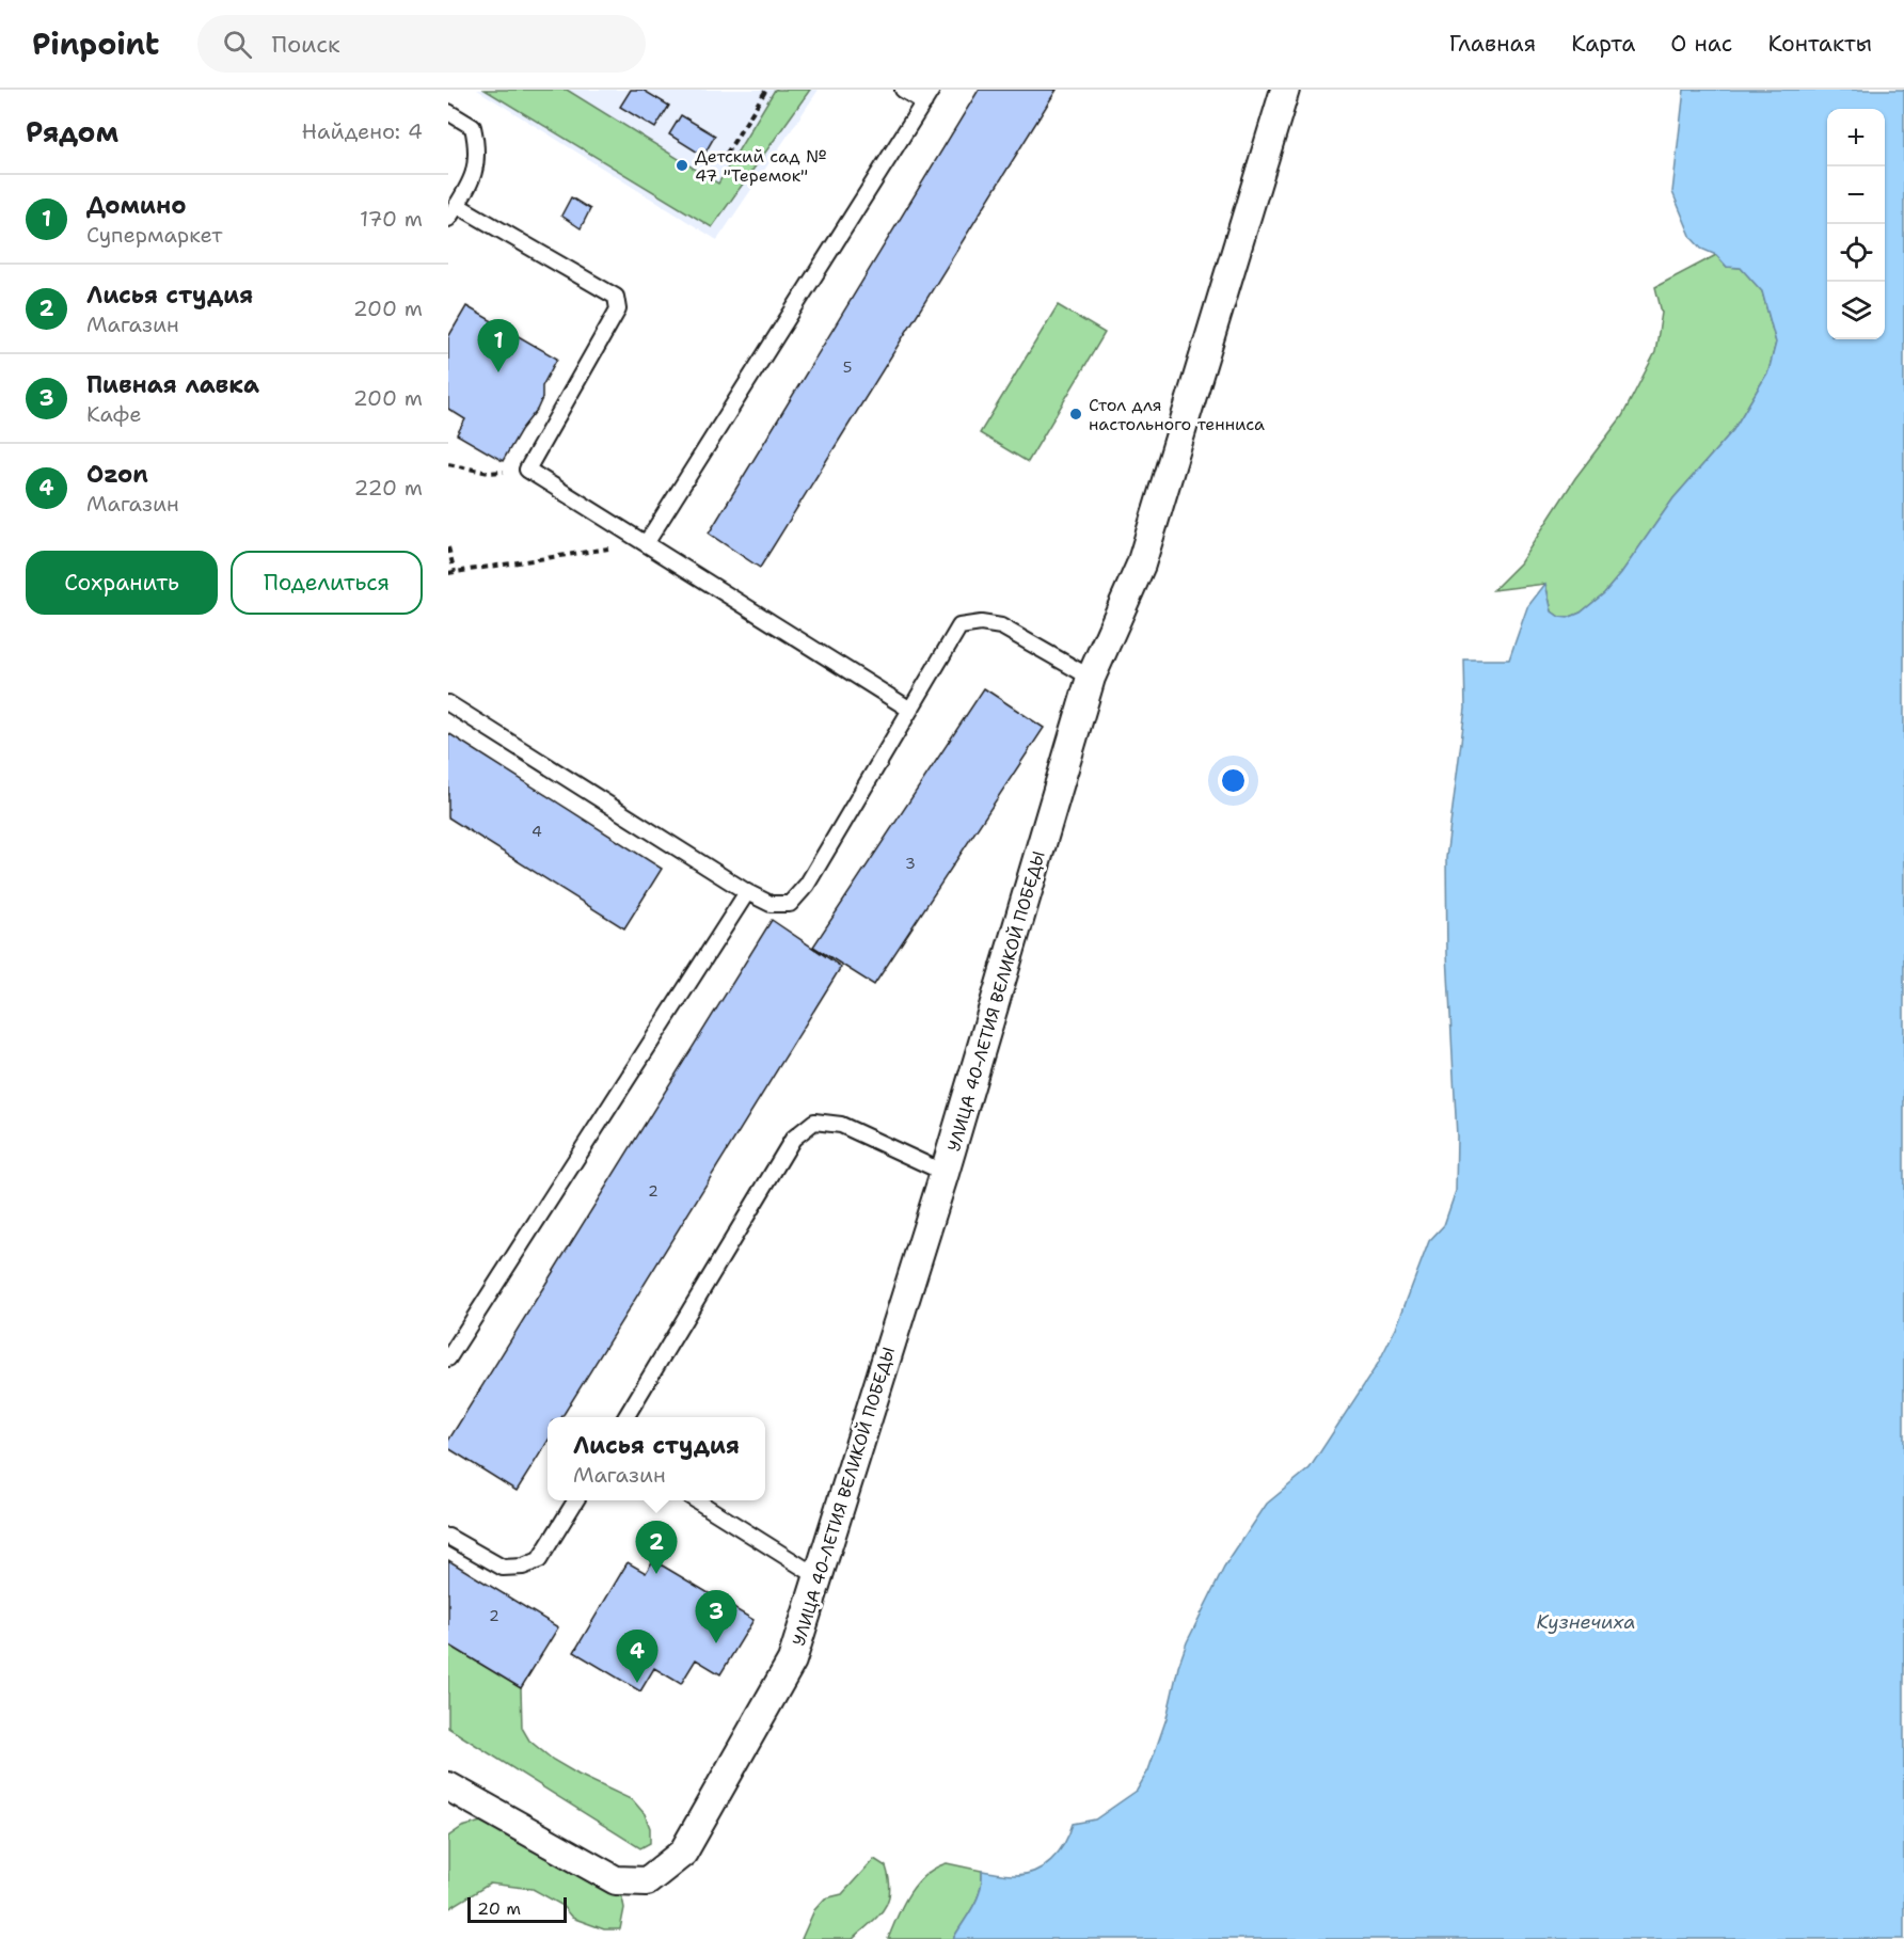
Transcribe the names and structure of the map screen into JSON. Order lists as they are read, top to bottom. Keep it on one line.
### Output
{"streets":{"street":["УЛИЦА 40-ЛЕТИЯ ВЕЛИКОЙ ПОБЕДЫ"]},"water":["Кузнечиха"],"places":["Детский сад № 47 \"Теремок\"","Стол для настольного тенниса"],"house_numbers":["5","4","3","2","2"],"scale_bar":"20 m","page":{"header":"Pinpoint","search":"Поиск","nav":["Главная","Карта","О нас","Контакты"],"heading":["Рядом","Найдено: 4"],"map_buttons":["+","−"],"list":[{"mark":"1","name":"Домино","note":"Супермаркет","value":"170 m"},{"mark":"2","name":"Лисья студия","note":"Магазин","value":"200 m"},{"mark":"3","name":"Пивная лавка","note":"Кафе","value":"200 m"},{"mark":"4","name":"Ozon","note":"Магазин","value":"220 m"}],"pins":["1","2","3","4"],"buttons":["Сохранить","Поделиться"],"popup":["Лисья студия","Магазин"],"scale":"20 m"}}
